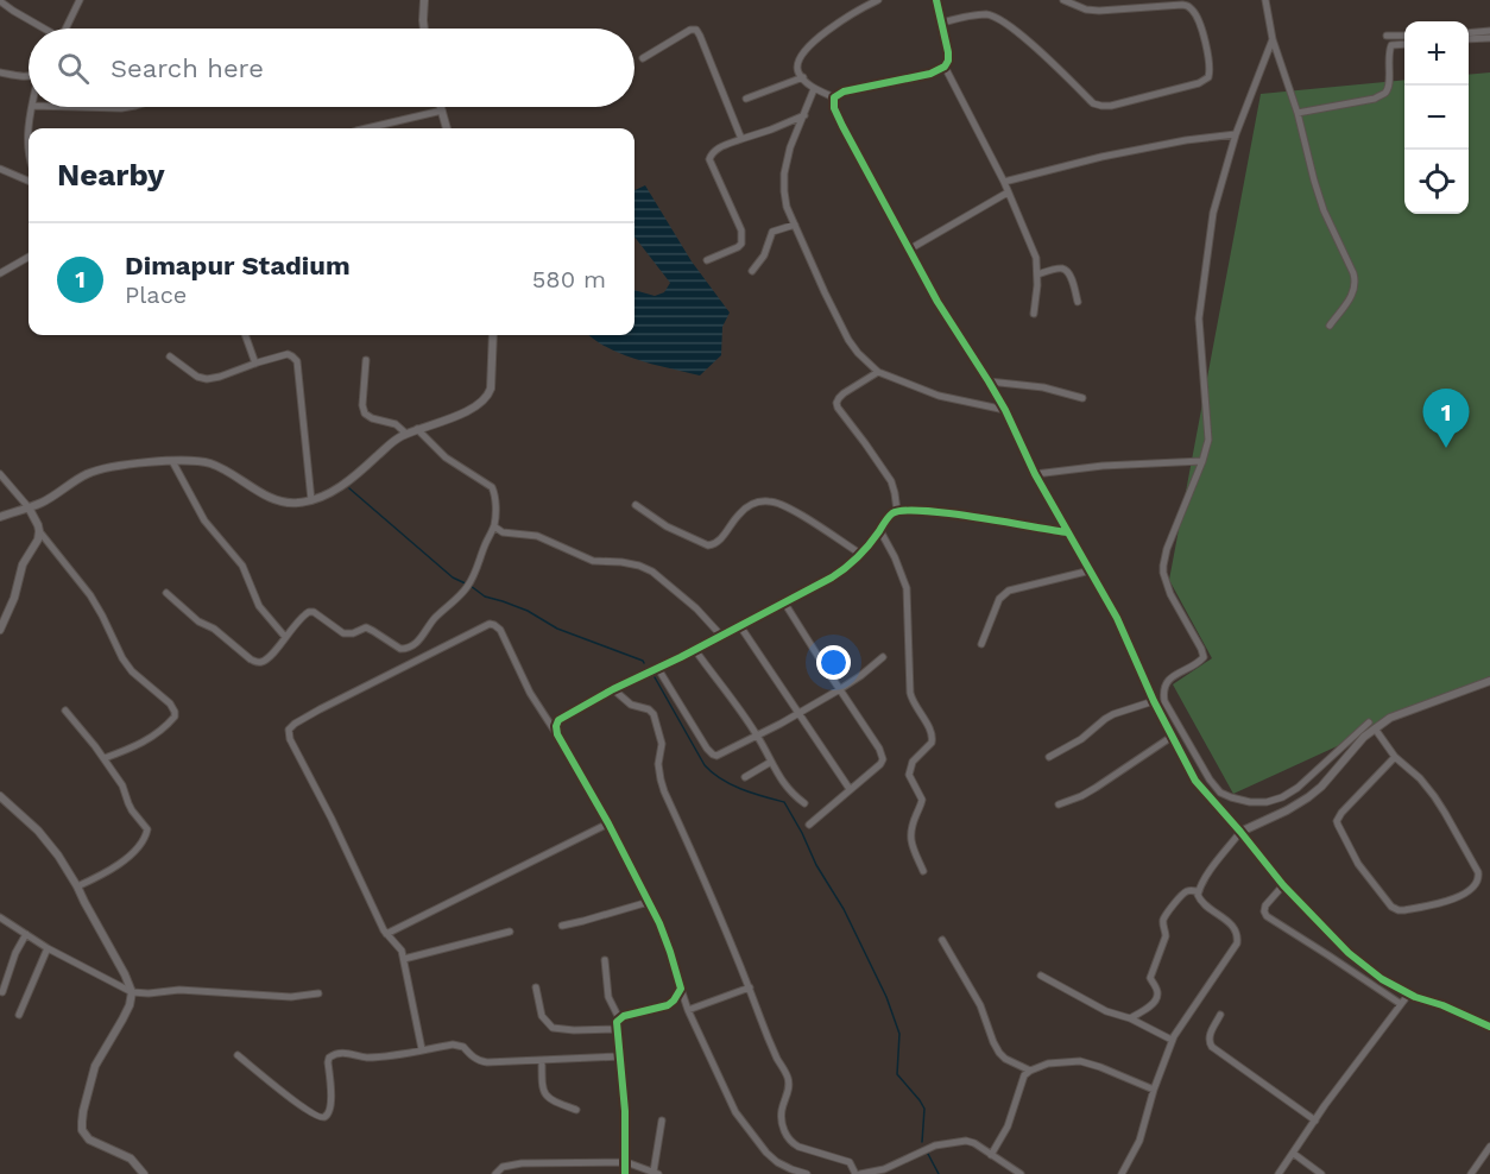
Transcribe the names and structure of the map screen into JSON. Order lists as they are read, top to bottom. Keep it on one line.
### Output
{"page":{"map_buttons":["+","−"],"search":"Search here","heading":"Nearby","list":[{"mark":"1","name":"Dimapur Stadium","note":"Place","value":"580 m"}],"pins":"1"}}
